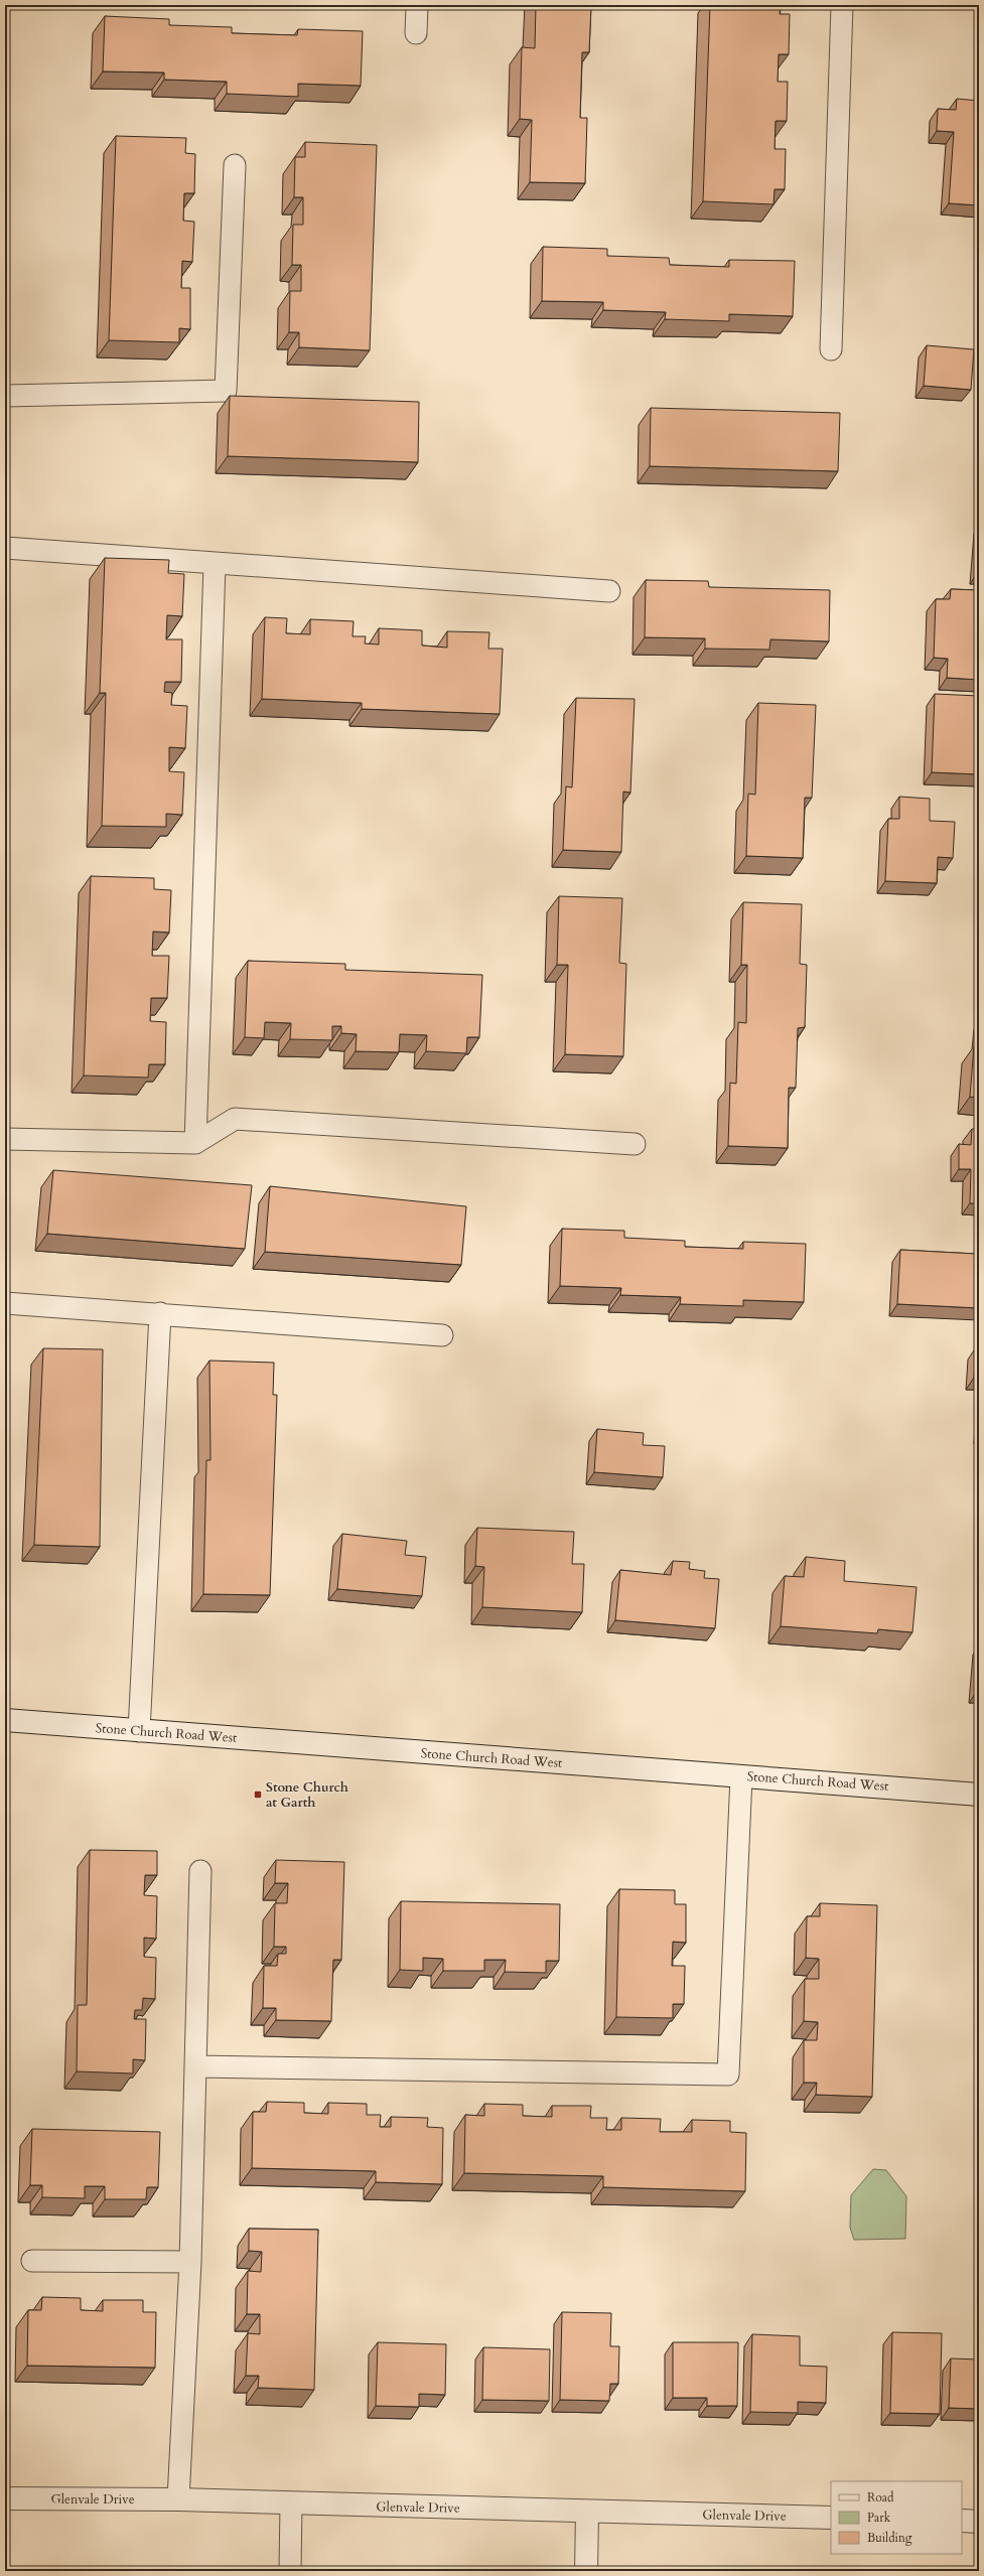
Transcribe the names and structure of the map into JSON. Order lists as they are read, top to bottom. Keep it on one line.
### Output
{"streets":{"main road":["Stone Church Road West","Glenvale Drive"]},"places":{"transit":["Stone Church at Garth"]},"legend":["Road","Park","Building"]}
